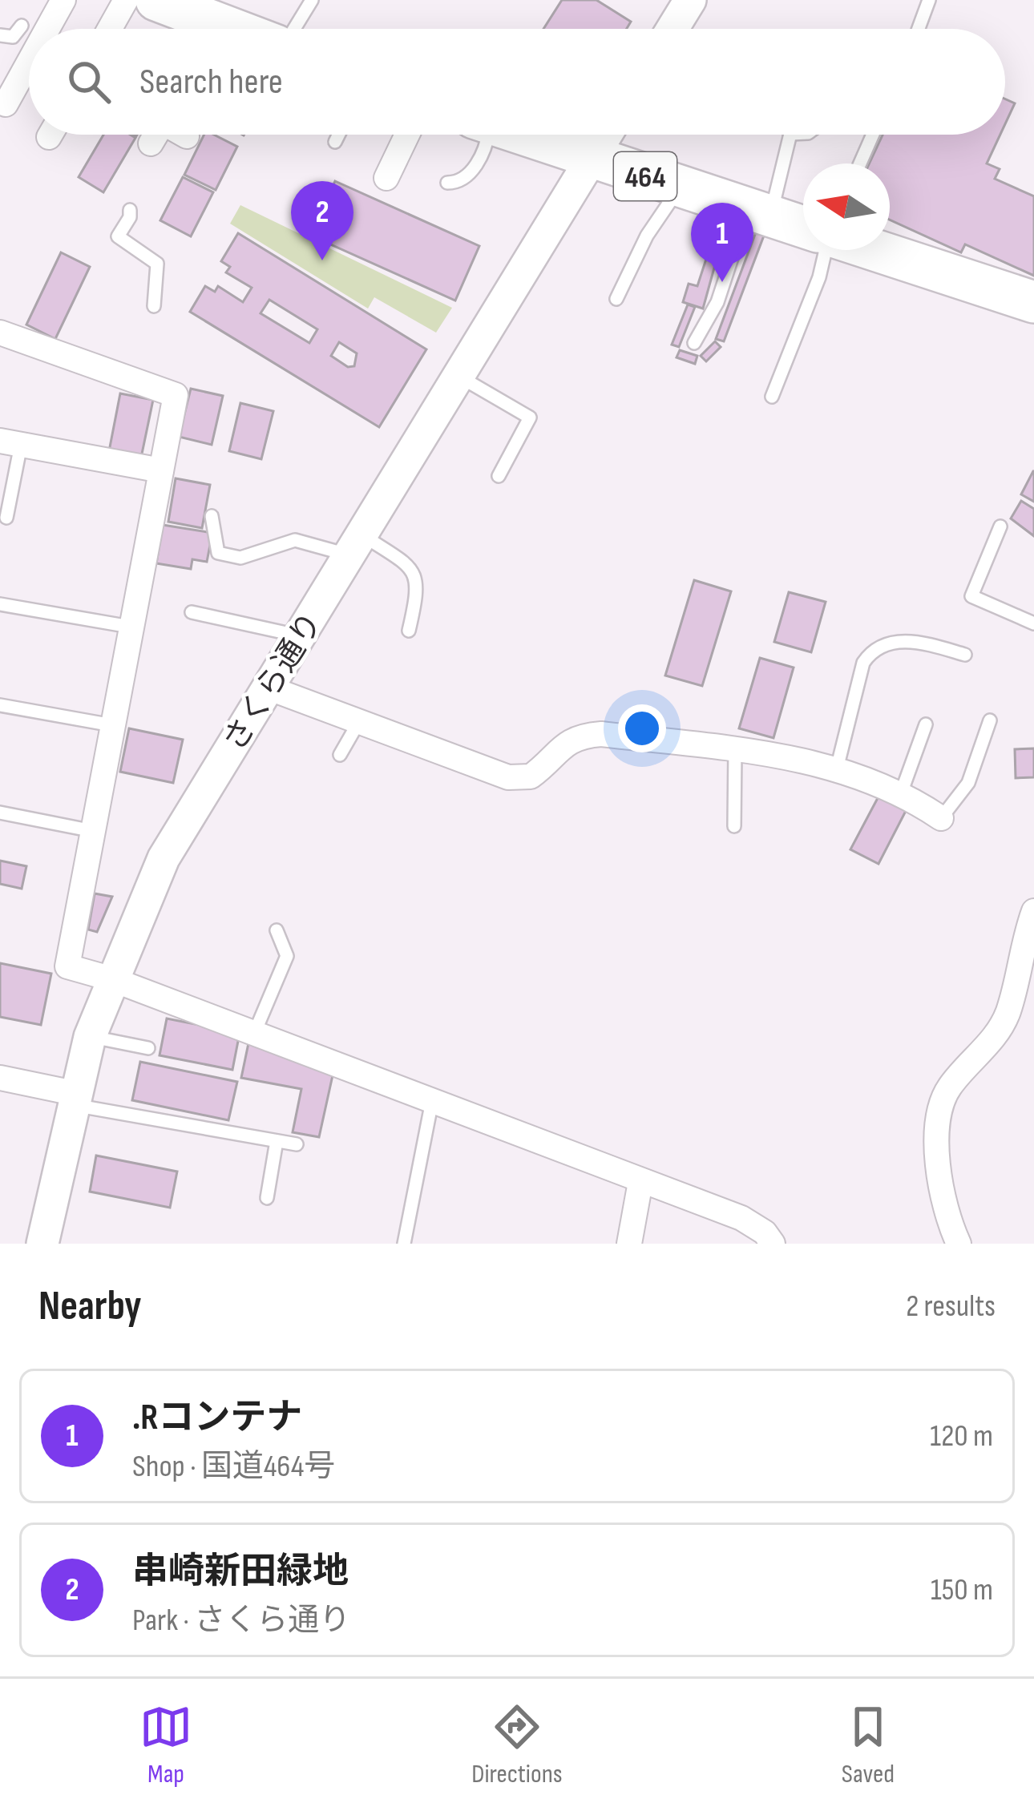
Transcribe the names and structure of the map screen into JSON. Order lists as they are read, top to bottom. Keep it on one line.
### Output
{"streets":{"highway":["464"],"street":["さくら通り"]},"crossings":[["464","さくら通り"]],"north":"left","page":{"search":"Search here","pins":["2","1"],"heading":["Nearby","2 results"],"list":[{"mark":"1","name":".Rコンテナ","note":"Shop · 国道464号","value":"120 m"},{"mark":"2","name":"串崎新田緑地","note":"Park · さくら通り","value":"150 m"}],"nav":["Map","Directions","Saved"]}}
